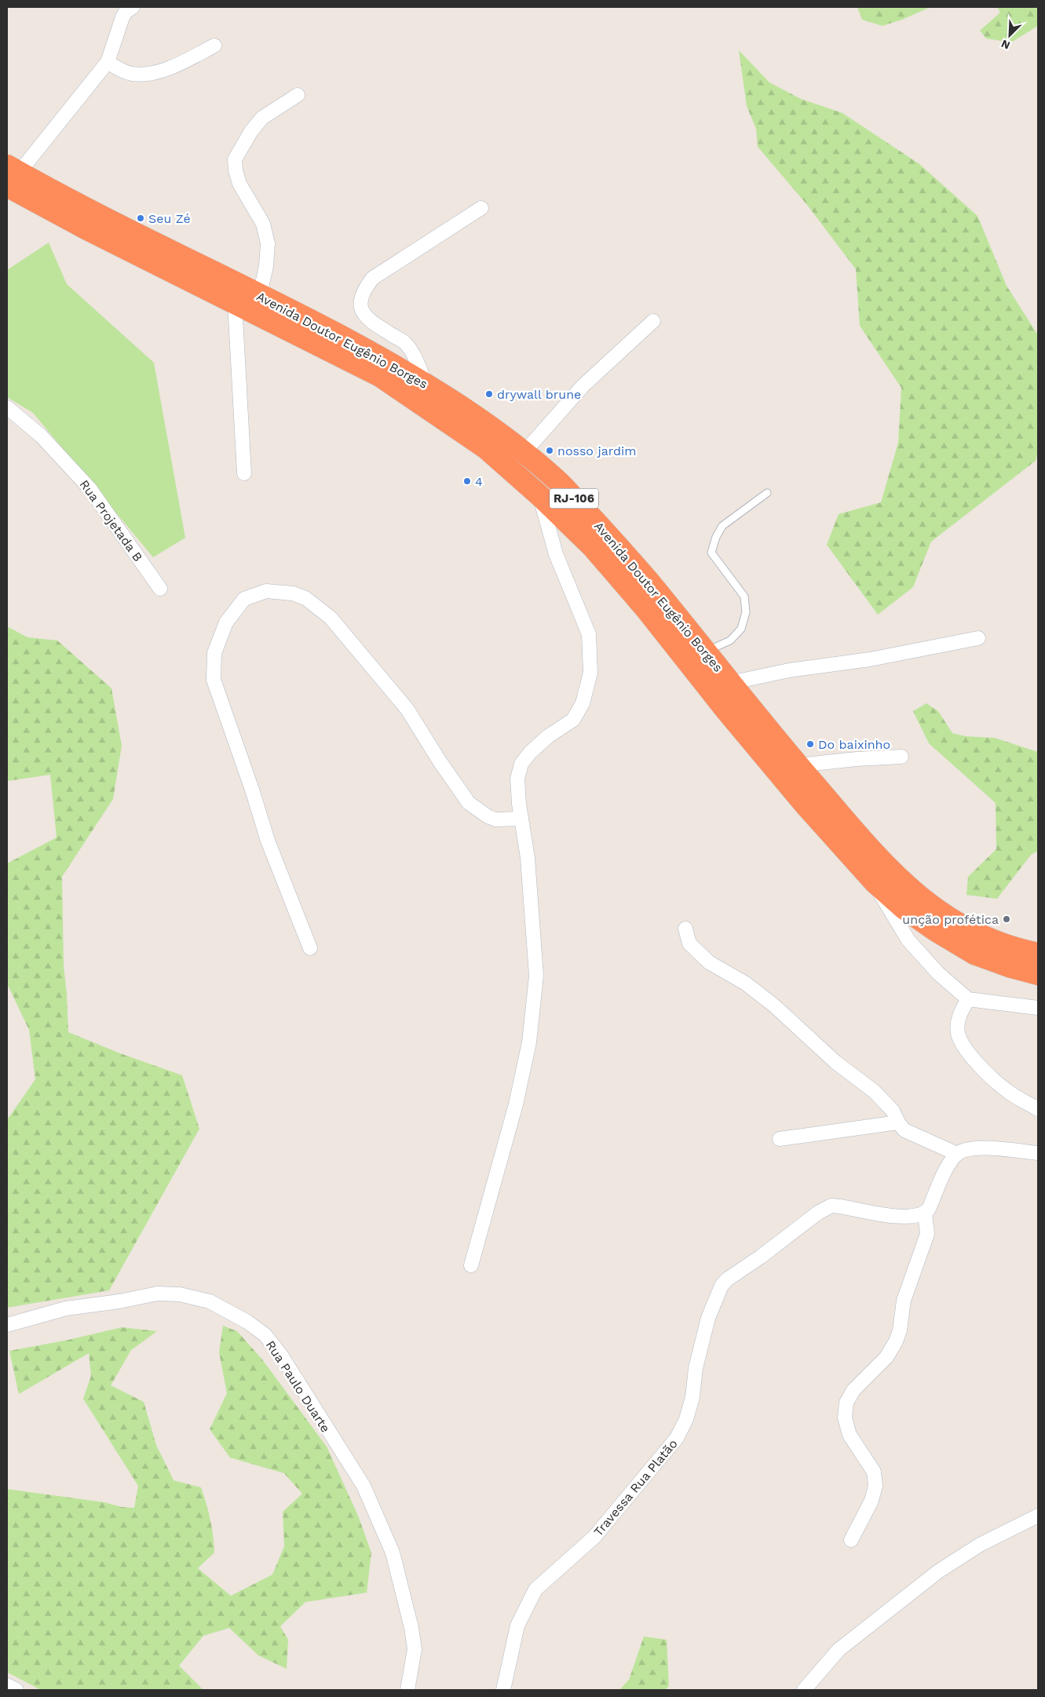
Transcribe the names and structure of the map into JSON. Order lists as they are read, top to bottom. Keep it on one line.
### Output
{"streets":{"highway":["Avenida Doutor Eugênio Borges","RJ-106"],"street":["Rua Projetada B","Rua Paulo Duarte","Travessa Rua Platão"]},"places":["Seu Zé","drywall brune","nosso jardim","4","Do baixinho","unção profética"],"north":"bottom left"}
